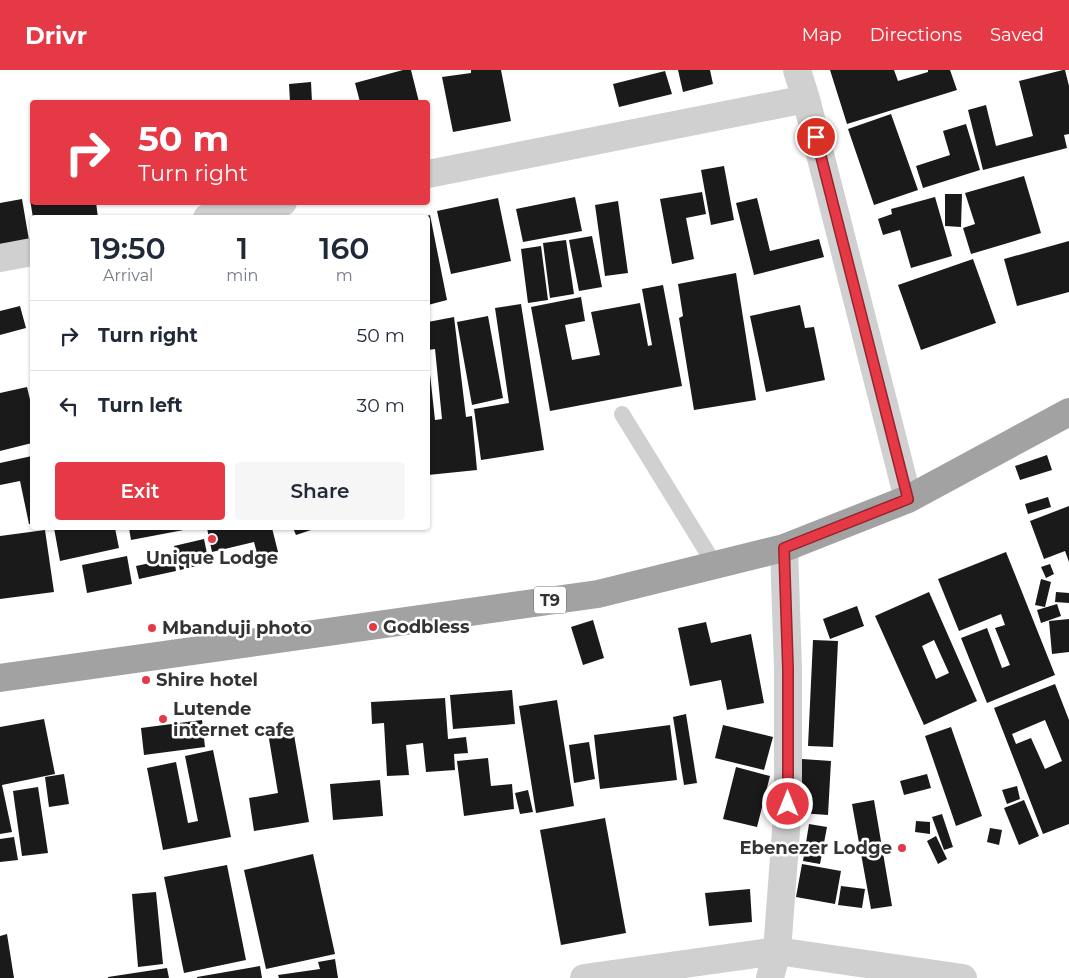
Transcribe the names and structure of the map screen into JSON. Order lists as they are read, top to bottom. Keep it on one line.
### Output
{"streets":{"highway":["T9"]},"places":["Unique Lodge","Godbless","Mbanduji photo","Shire hotel","Lutende internet cafe","Ebenezer Lodge"],"page":{"header":"Drivr","nav":["Map","Directions","Saved"],"turn":["50 m","Turn right"],"eta":["19:50","Arrival","1","min","160","m"],"list":[{"name":"Turn right","value":"50 m"},{"name":"Turn left","value":"30 m"}],"buttons":["Exit","Share"]}}
